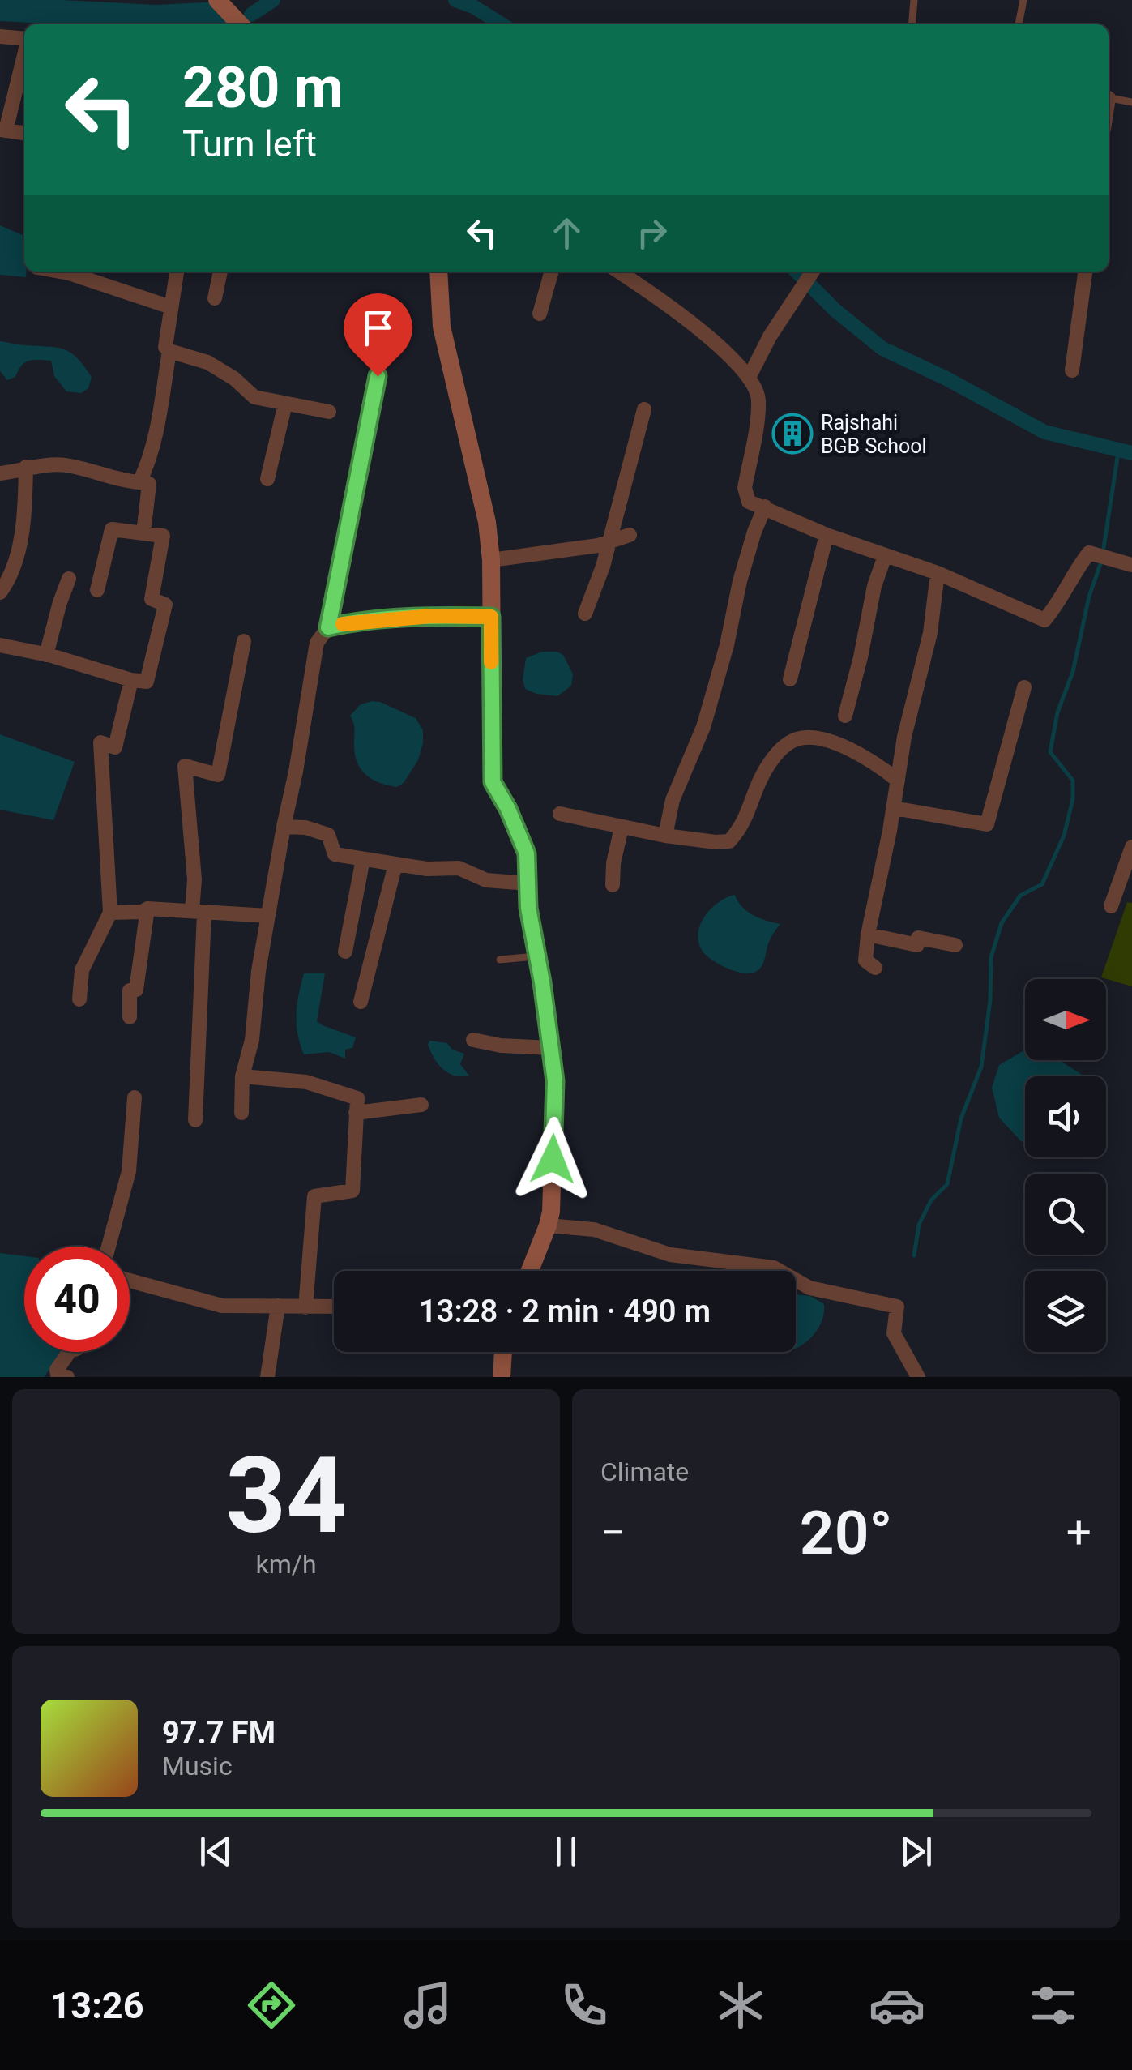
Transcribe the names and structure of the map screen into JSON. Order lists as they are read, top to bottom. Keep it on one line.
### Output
{"places":{"building":["Rajshahi BGB School"]},"north":"right","page":{"turn":["280 m","Turn left"],"limit":"40","trip":"13:28 · 2 min · 490 m","tile":[["34","km/h"],"Climate"],"heat":["−","20°","+"],"song":["97.7 FM","Music"],"tabs":"13:26"}}
